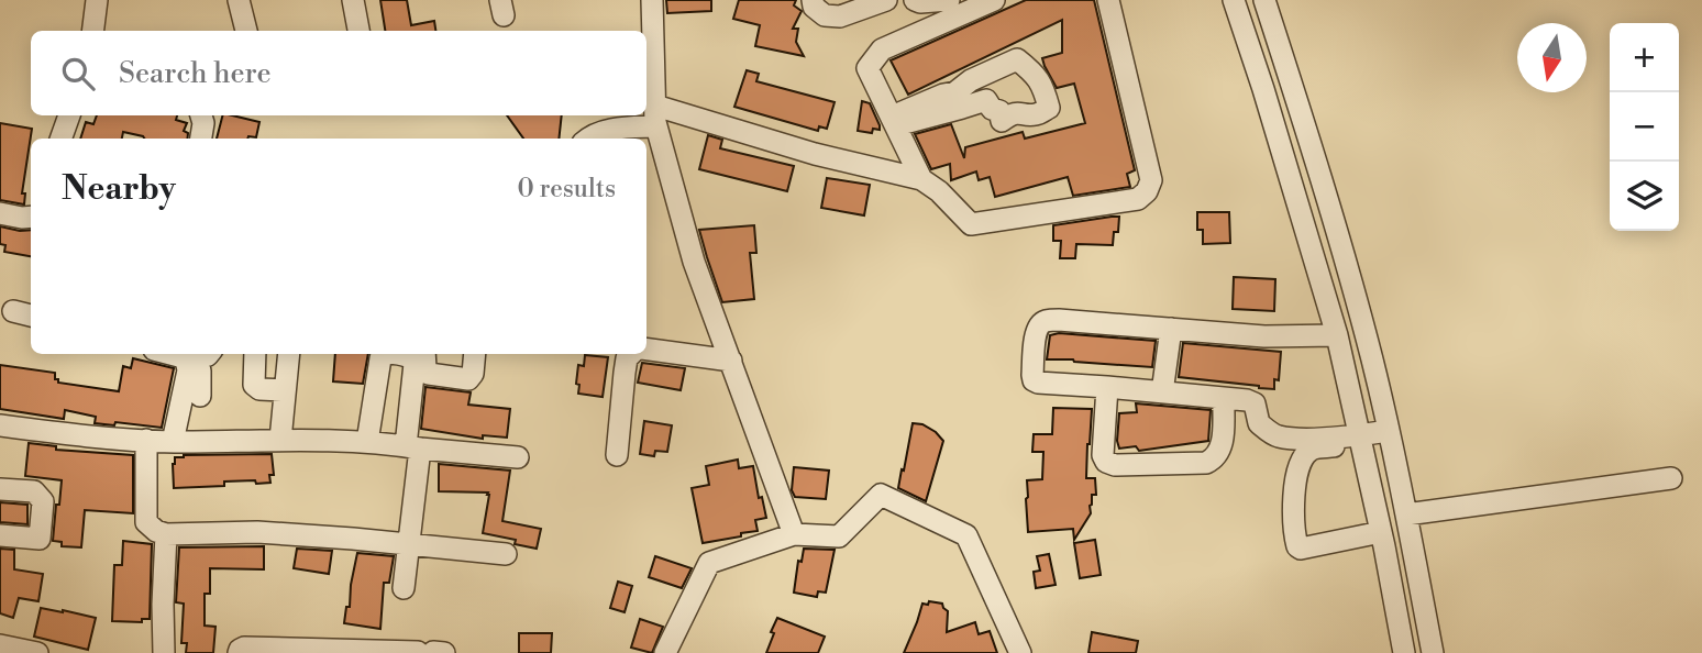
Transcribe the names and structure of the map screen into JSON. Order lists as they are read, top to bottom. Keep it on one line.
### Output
{"north":"bottom","page":{"map_buttons":["+","−"],"search":"Search here","heading":["Nearby","0 results"]}}
